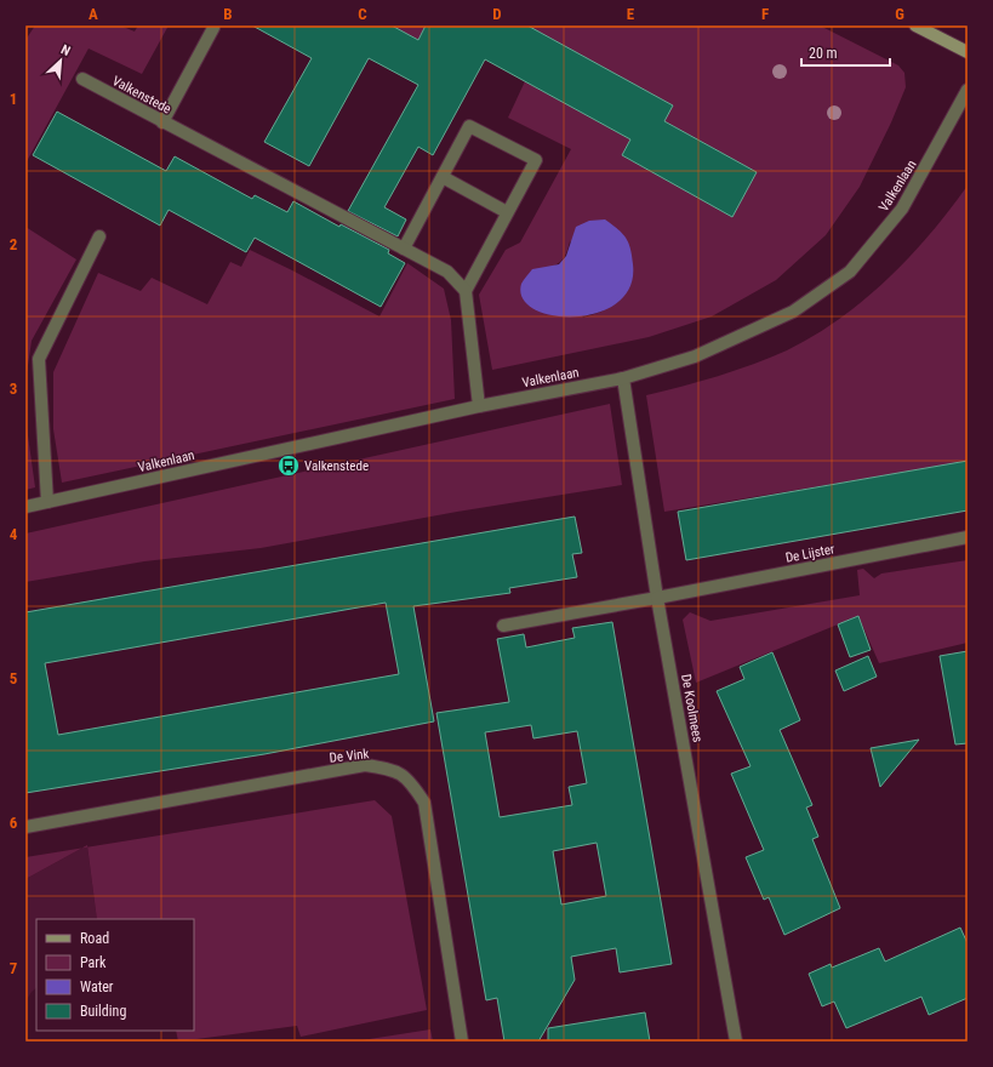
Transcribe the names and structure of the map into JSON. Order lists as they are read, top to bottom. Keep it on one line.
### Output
{"streets":{"street":["Valkenstede","Valkenlaan","De Lijster","De Koolmees","De Vink"]},"crossings":[["Valkenlaan","De Koolmees"],["De Lijster","De Koolmees"]],"places":{"bus stop":["Valkenstede"]},"legend":["Road","Park","Water","Building"],"scale_bar":"20 m","north":"top right","grid":{"columns":["A","B","C","D","E","F","G"],"rows":["1","2","3","4","5","6","7"]}}
